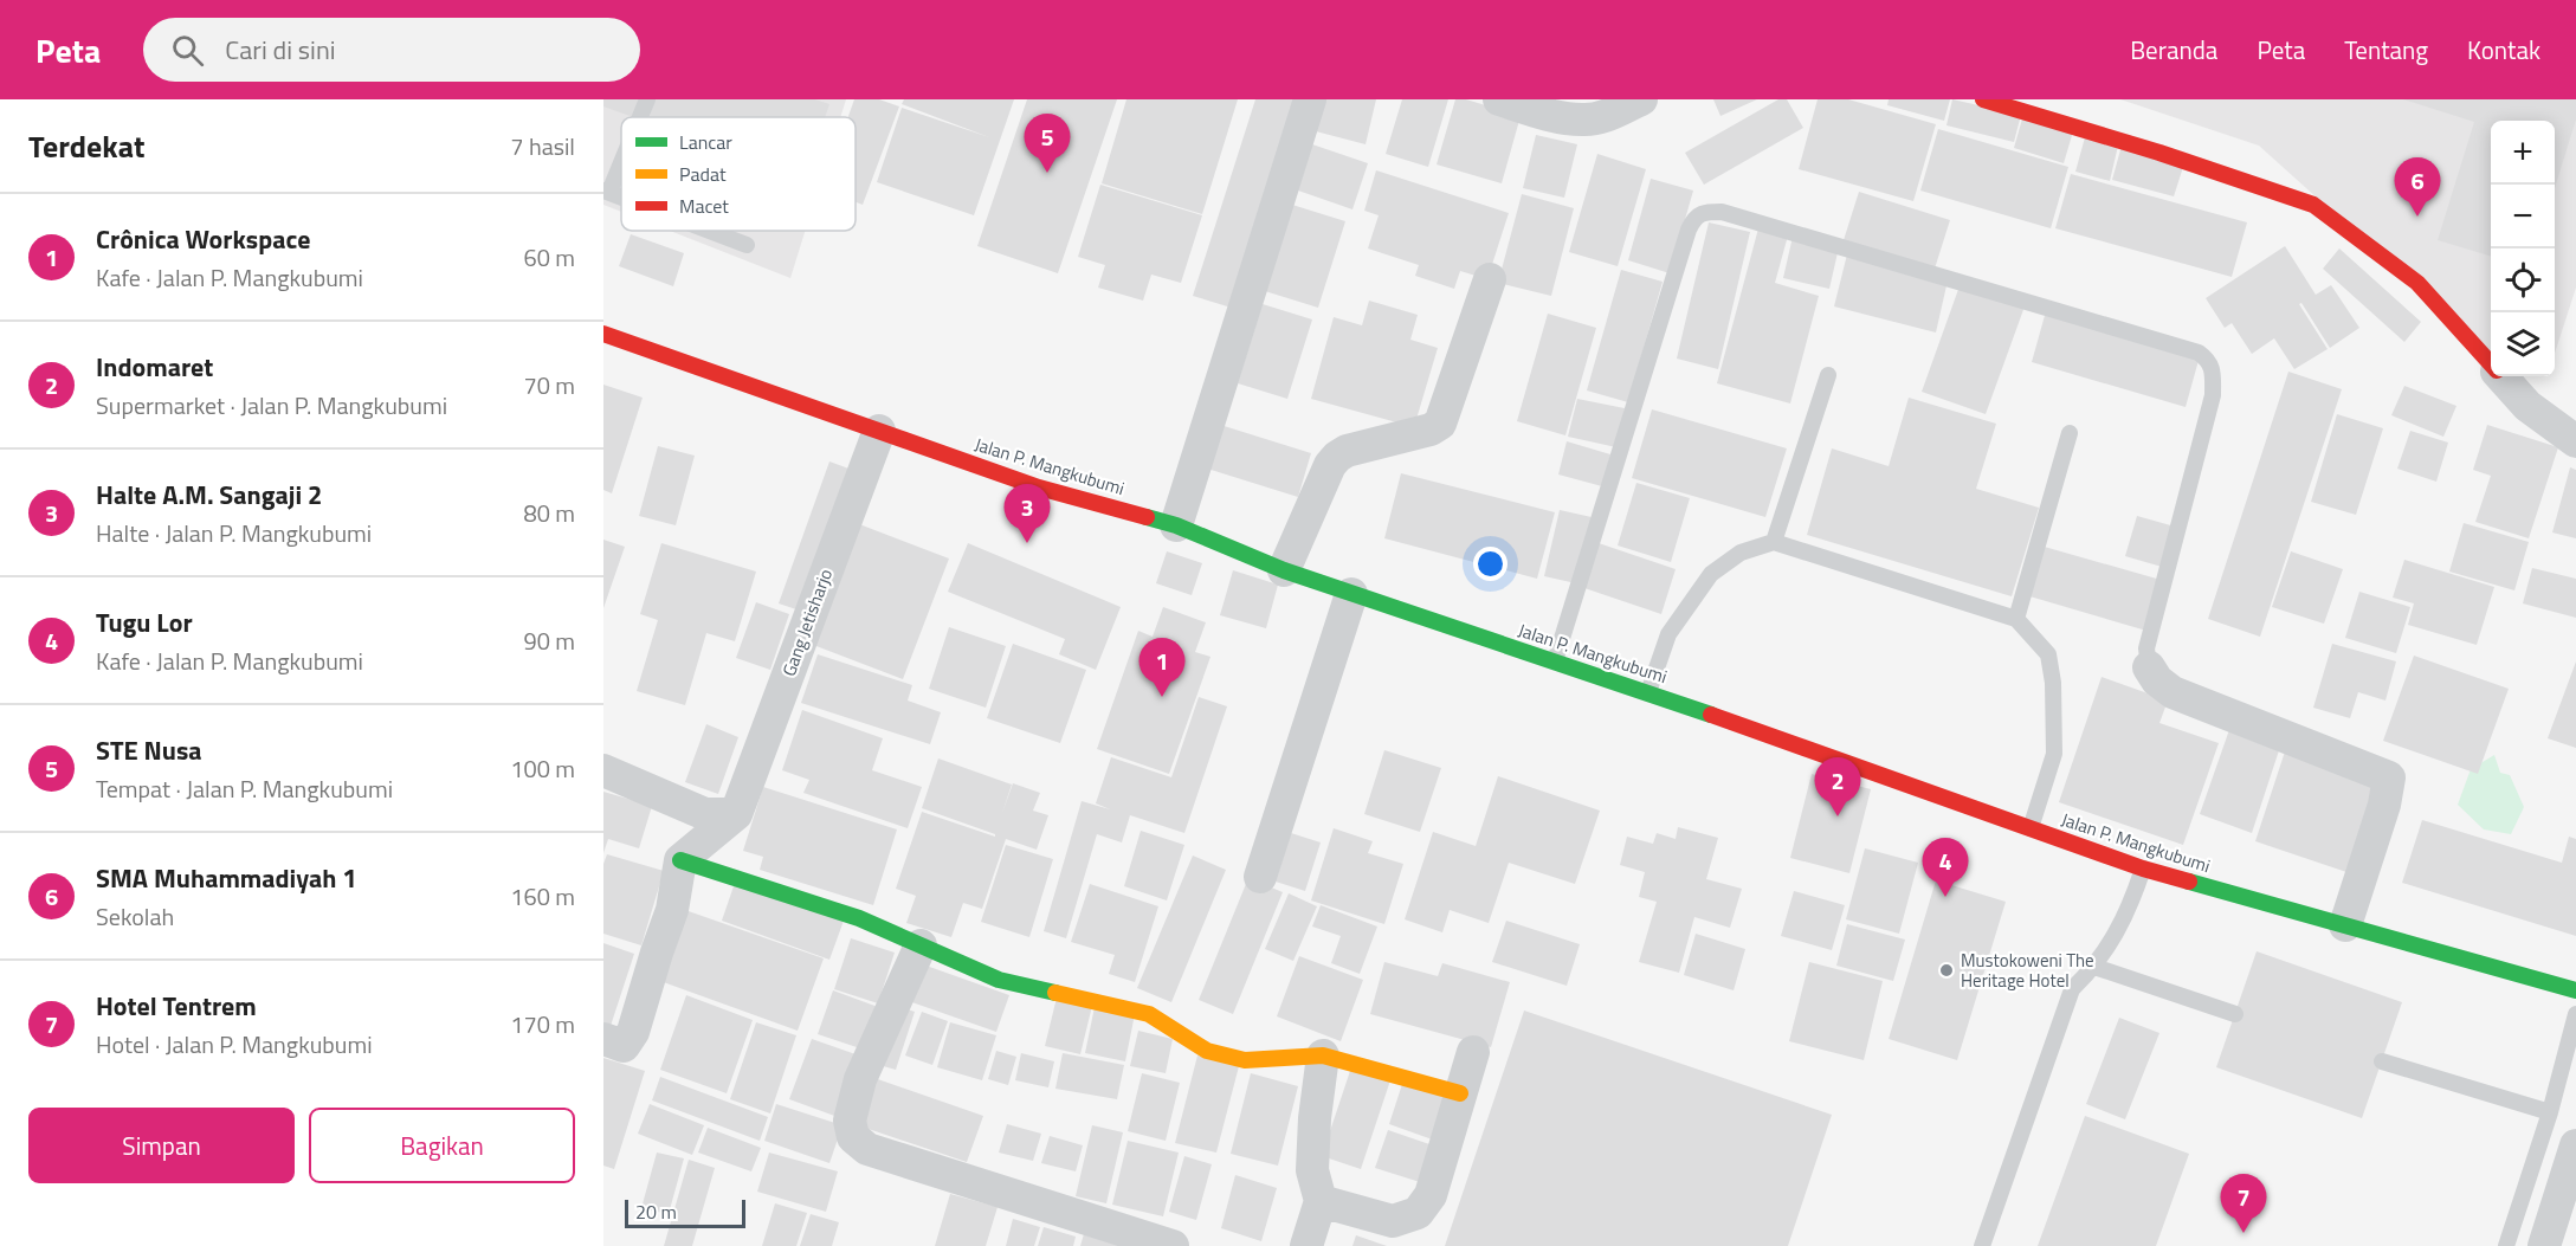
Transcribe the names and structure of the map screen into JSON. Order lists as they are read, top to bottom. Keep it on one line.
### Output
{"streets":{"main road":["Jalan P. Mangkubumi"],"street":["Gang Jetisharjo"]},"crossings":[["Jalan P. Mangkubumi","Gang Jetisharjo"]],"places":["Mustokoweni The Heritage Hotel"],"legend":["Lancar","Padat","Macet"],"scale_bar":"20 m","page":{"header":"Peta","search":"Cari di sini","nav":["Beranda","Peta","Tentang","Kontak"],"heading":["Terdekat","7 hasil"],"pins":["5","6","3","1","2","4","7"],"map_buttons":["+","−"],"list":[{"mark":"1","name":"Crônica Workspace","note":"Kafe · Jalan P. Mangkubumi","value":"60 m"},{"mark":"2","name":"Indomaret","note":"Supermarket · Jalan P. Mangkubumi","value":"70 m"},{"mark":"3","name":"Halte A.M. Sangaji 2","note":"Halte · Jalan P. Mangkubumi","value":"80 m"},{"mark":"4","name":"Tugu Lor","note":"Kafe · Jalan P. Mangkubumi","value":"90 m"},{"mark":"5","name":"STE Nusa","note":"Tempat · Jalan P. Mangkubumi","value":"100 m"},{"mark":"6","name":"SMA Muhammadiyah 1","note":"Sekolah","value":"160 m"},{"mark":"7","name":"Hotel Tentrem","note":"Hotel · Jalan P. Mangkubumi","value":"170 m"}],"buttons":["Simpan","Bagikan"],"scale":"20 m"}}
